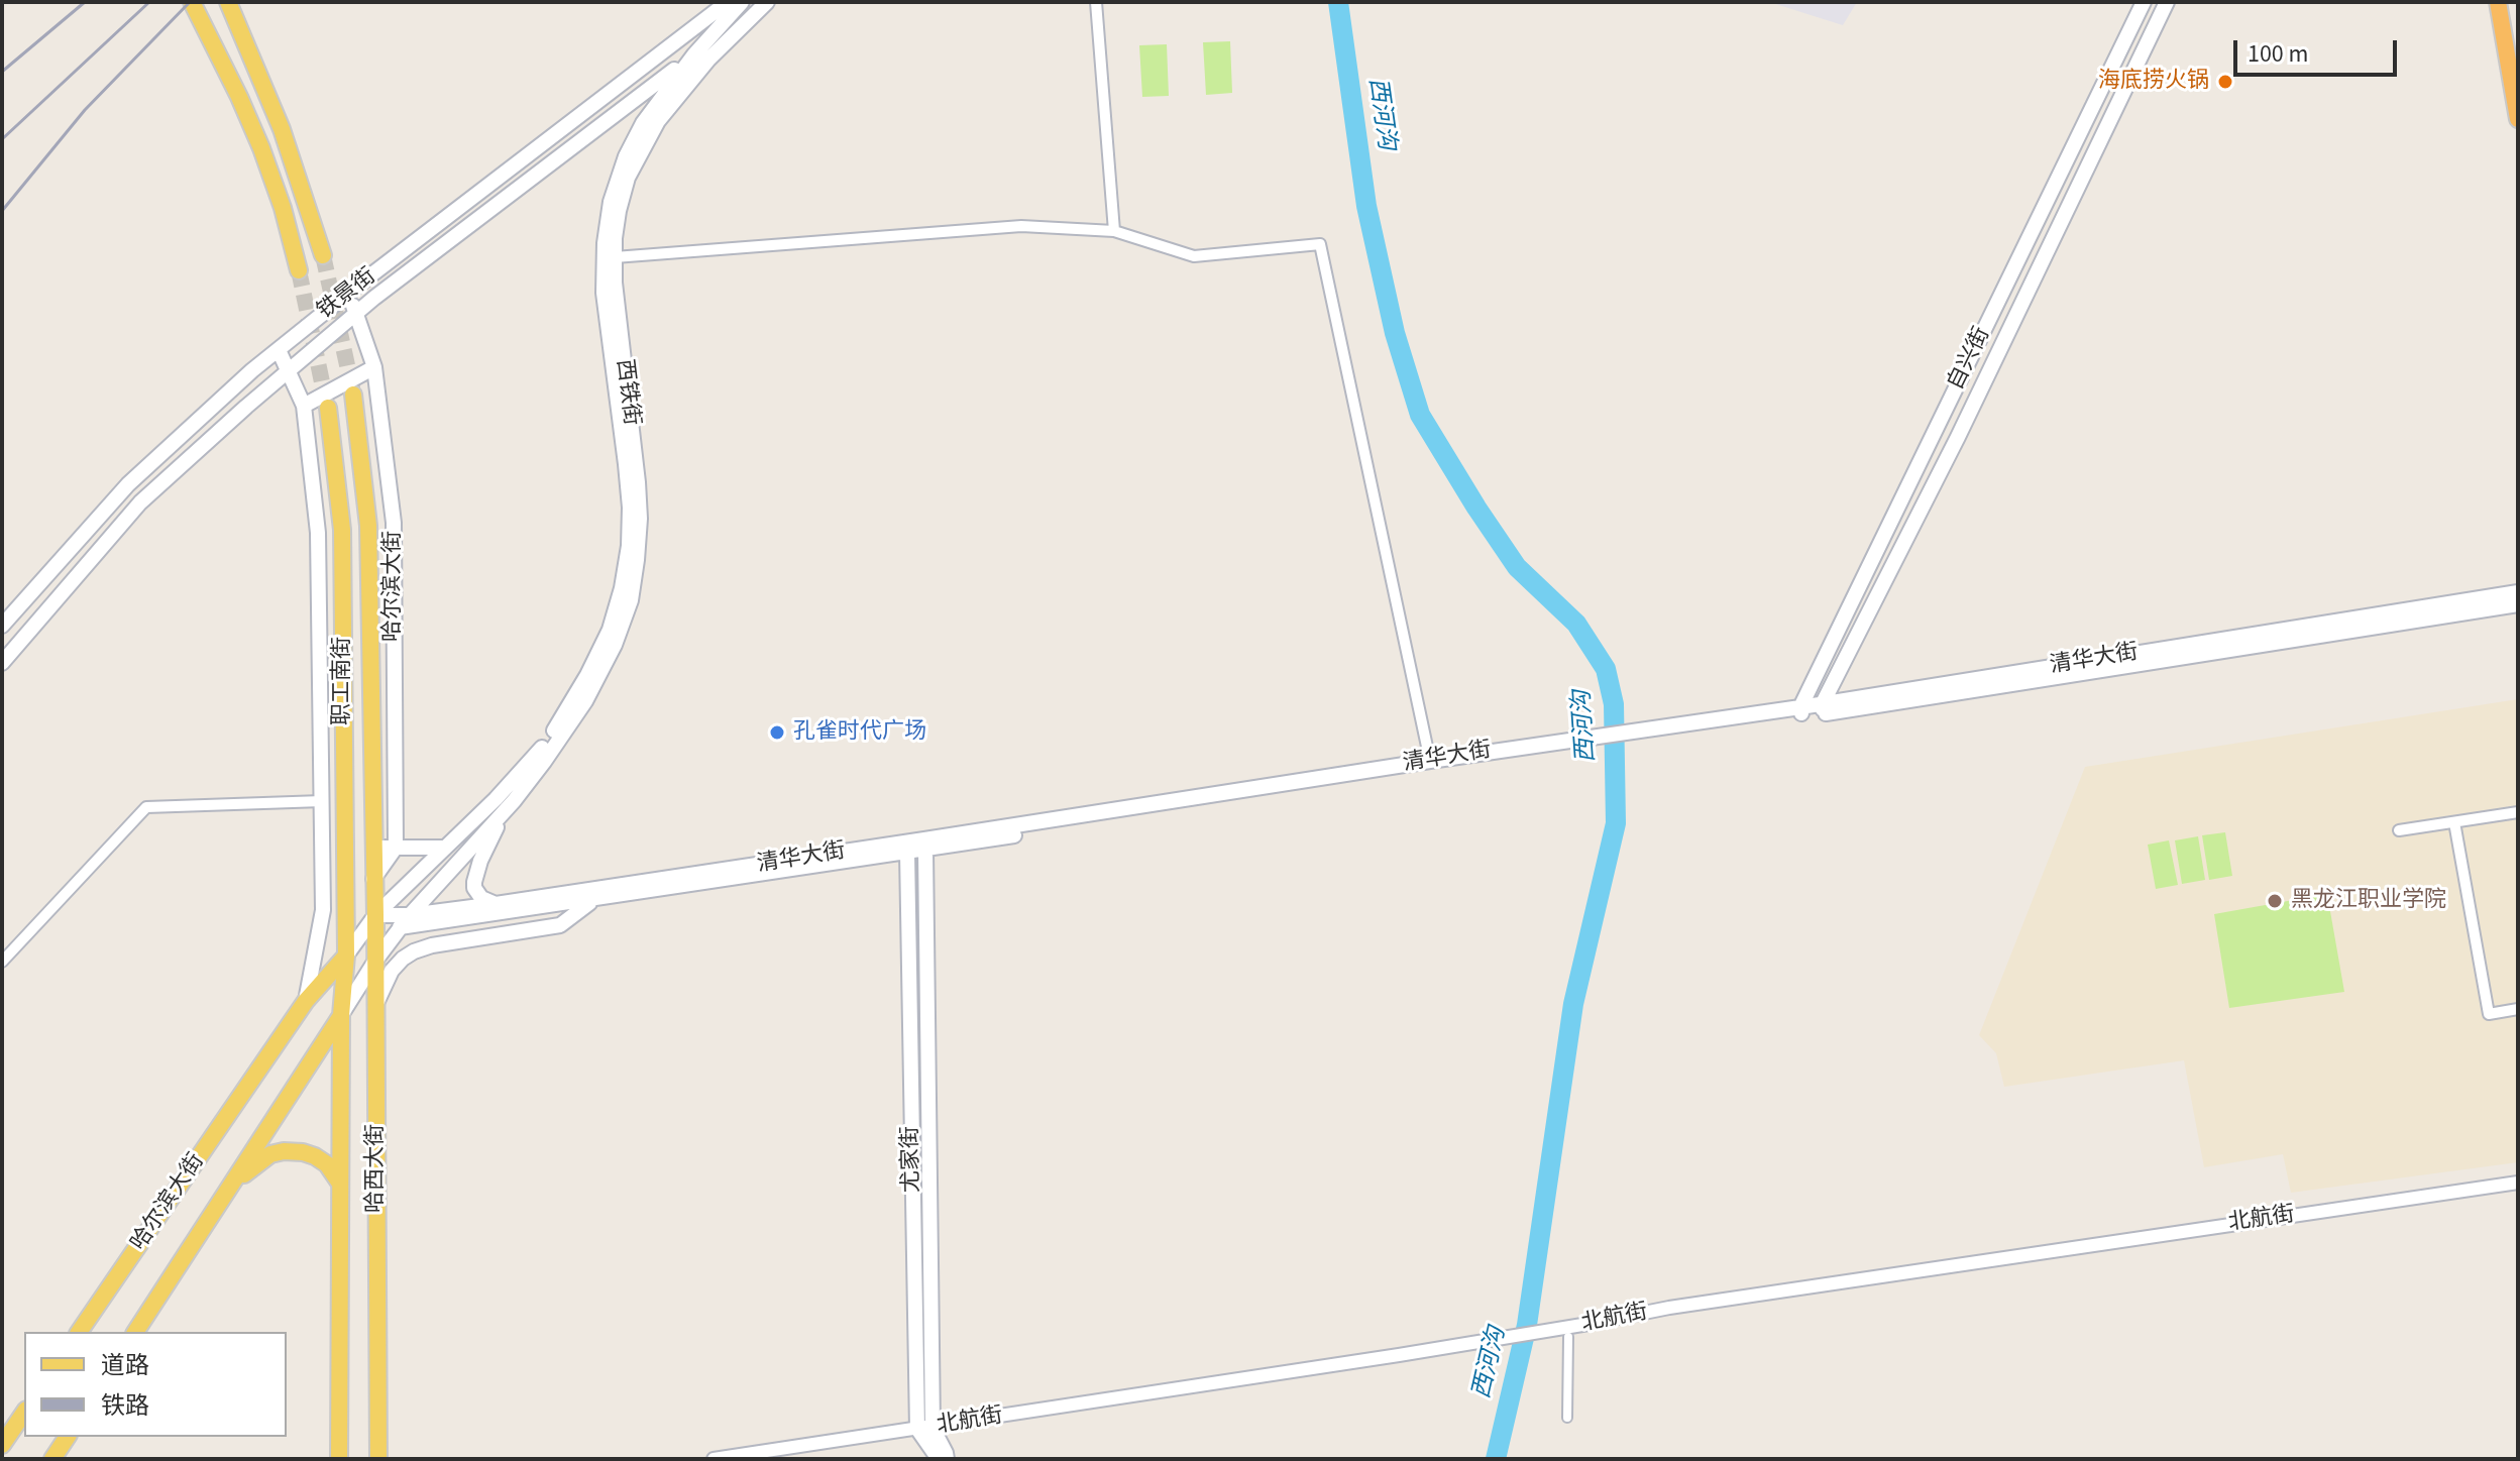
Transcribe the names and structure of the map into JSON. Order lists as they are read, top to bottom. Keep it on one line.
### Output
{"streets":{"main road":["铁景街","自兴街","西铁街","哈尔滨大街","清华大街","职工南街","尤家街","哈西大街"],"street":["北航街"]},"crossings":[["铁景街","西铁街"],["铁景街","哈尔滨大街"],["自兴街","清华大街"],["哈尔滨大街","职工南街"],["哈尔滨大街","哈西大街"],["清华大街","尤家街"],["清华大街","哈西大街"],["职工南街","哈西大街"],["尤家街","北航街"]],"water":["西河沟"],"places":["海底捞火锅","孔雀时代广场","黑龙江职业学院"],"legend":["道路","铁路"],"scale_bar":"100 m"}
